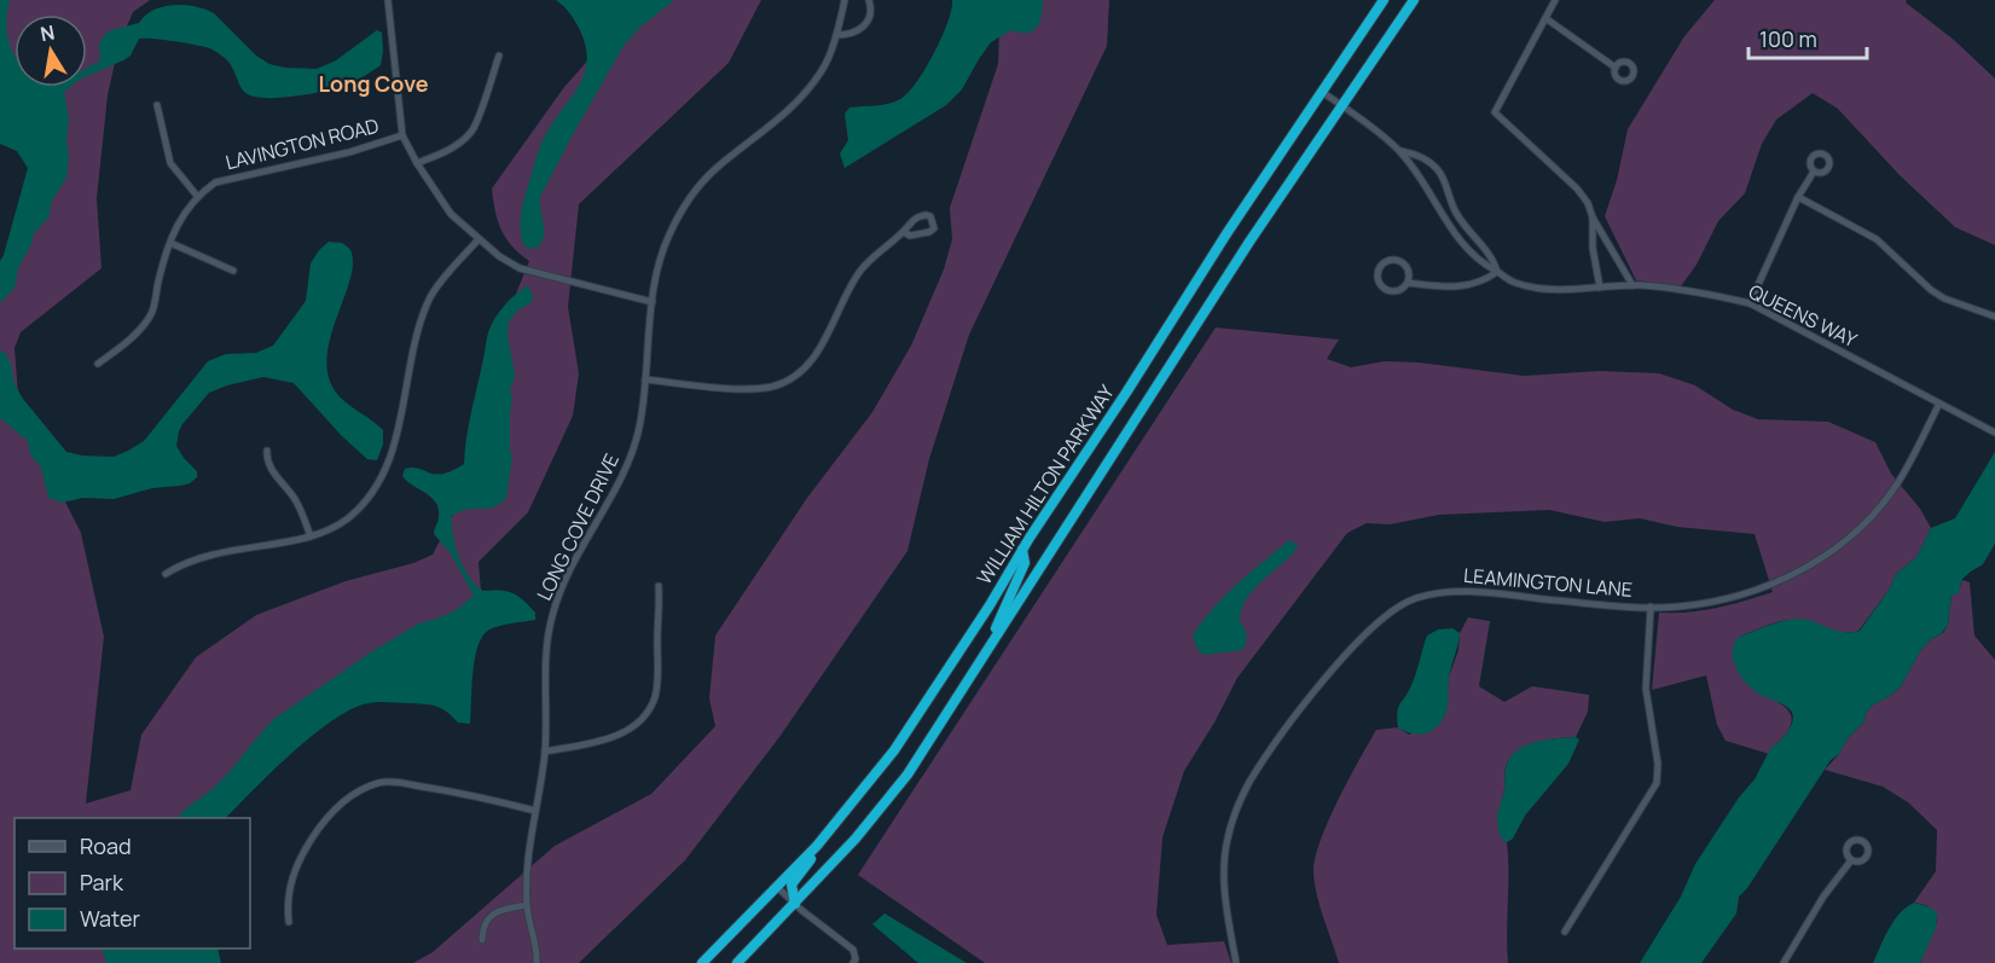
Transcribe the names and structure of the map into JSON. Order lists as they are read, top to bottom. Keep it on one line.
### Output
{"streets":{"highway":["WILLIAM HILTON PARKWAY"],"street":["LAVINGTON ROAD","QUEENS WAY","LONG COVE DRIVE","LEAMINGTON LANE"]},"crossings":[["QUEENS WAY","WILLIAM HILTON PARKWAY"],["QUEENS WAY","LEAMINGTON LANE"]],"districts":["Long Cove"],"legend":["Road","Park","Water"],"scale_bar":"100 m","north":"top"}
